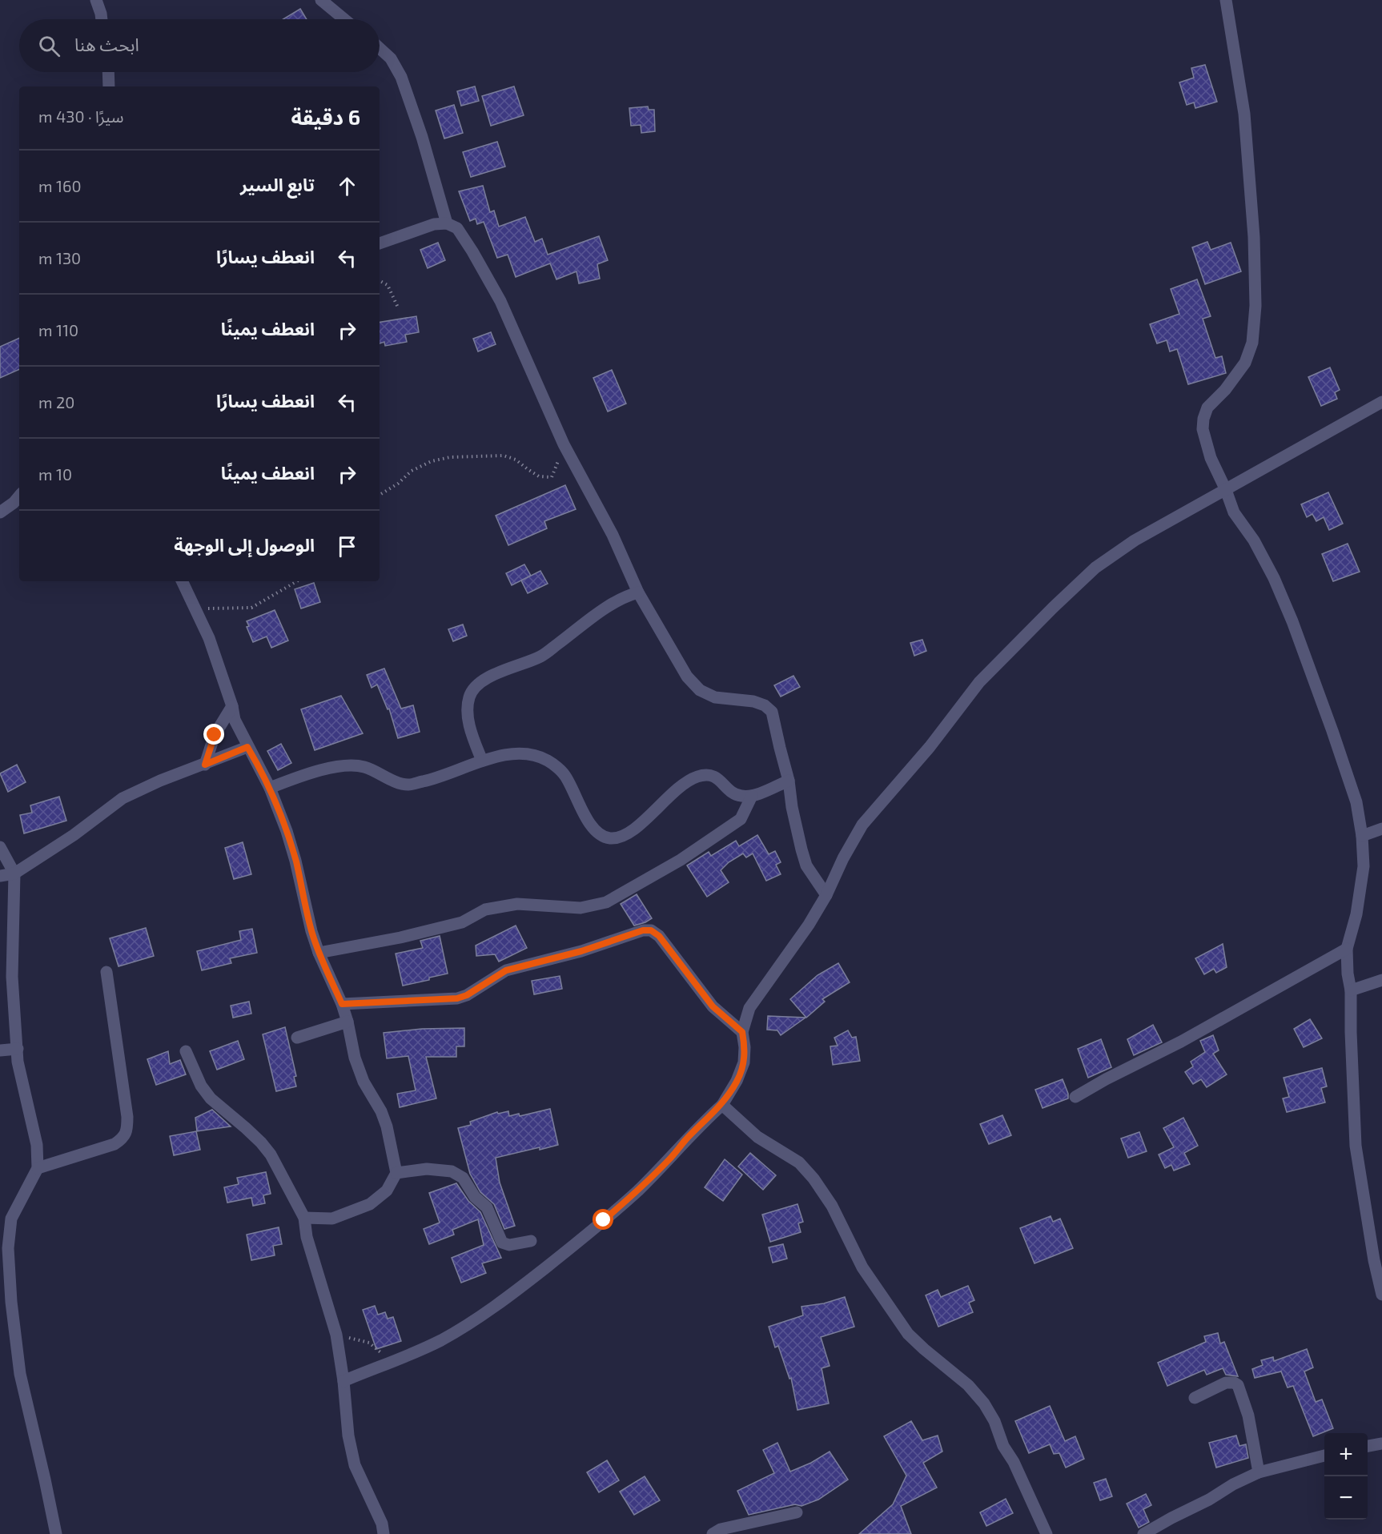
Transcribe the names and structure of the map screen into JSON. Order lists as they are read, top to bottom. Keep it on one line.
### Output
{"page":{"search":"ابحث هنا","heading":["6 دقيقة","سيرًا · 430 m"],"list":[["تابع السير","160 m"],["انعطف يسارًا","130 m"],["انعطف يمينًا","110 m"],["انعطف يسارًا","20 m"],["انعطف يمينًا","10 m"],"الوصول إلى الوجهة"],"map_buttons":["+","−"]}}
